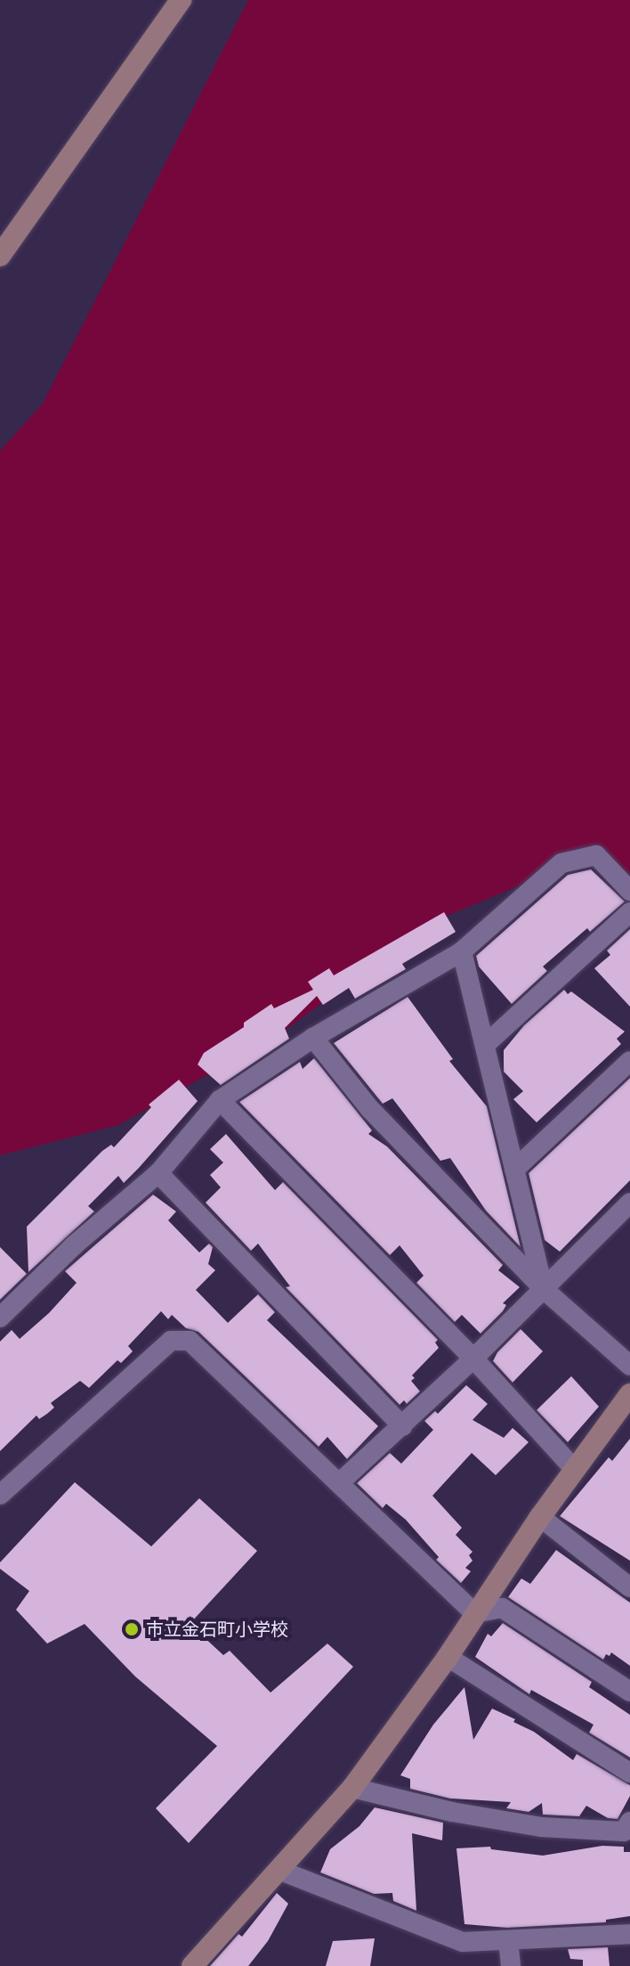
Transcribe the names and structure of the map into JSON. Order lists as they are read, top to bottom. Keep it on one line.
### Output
{"places":["市立金石町小学校"]}
